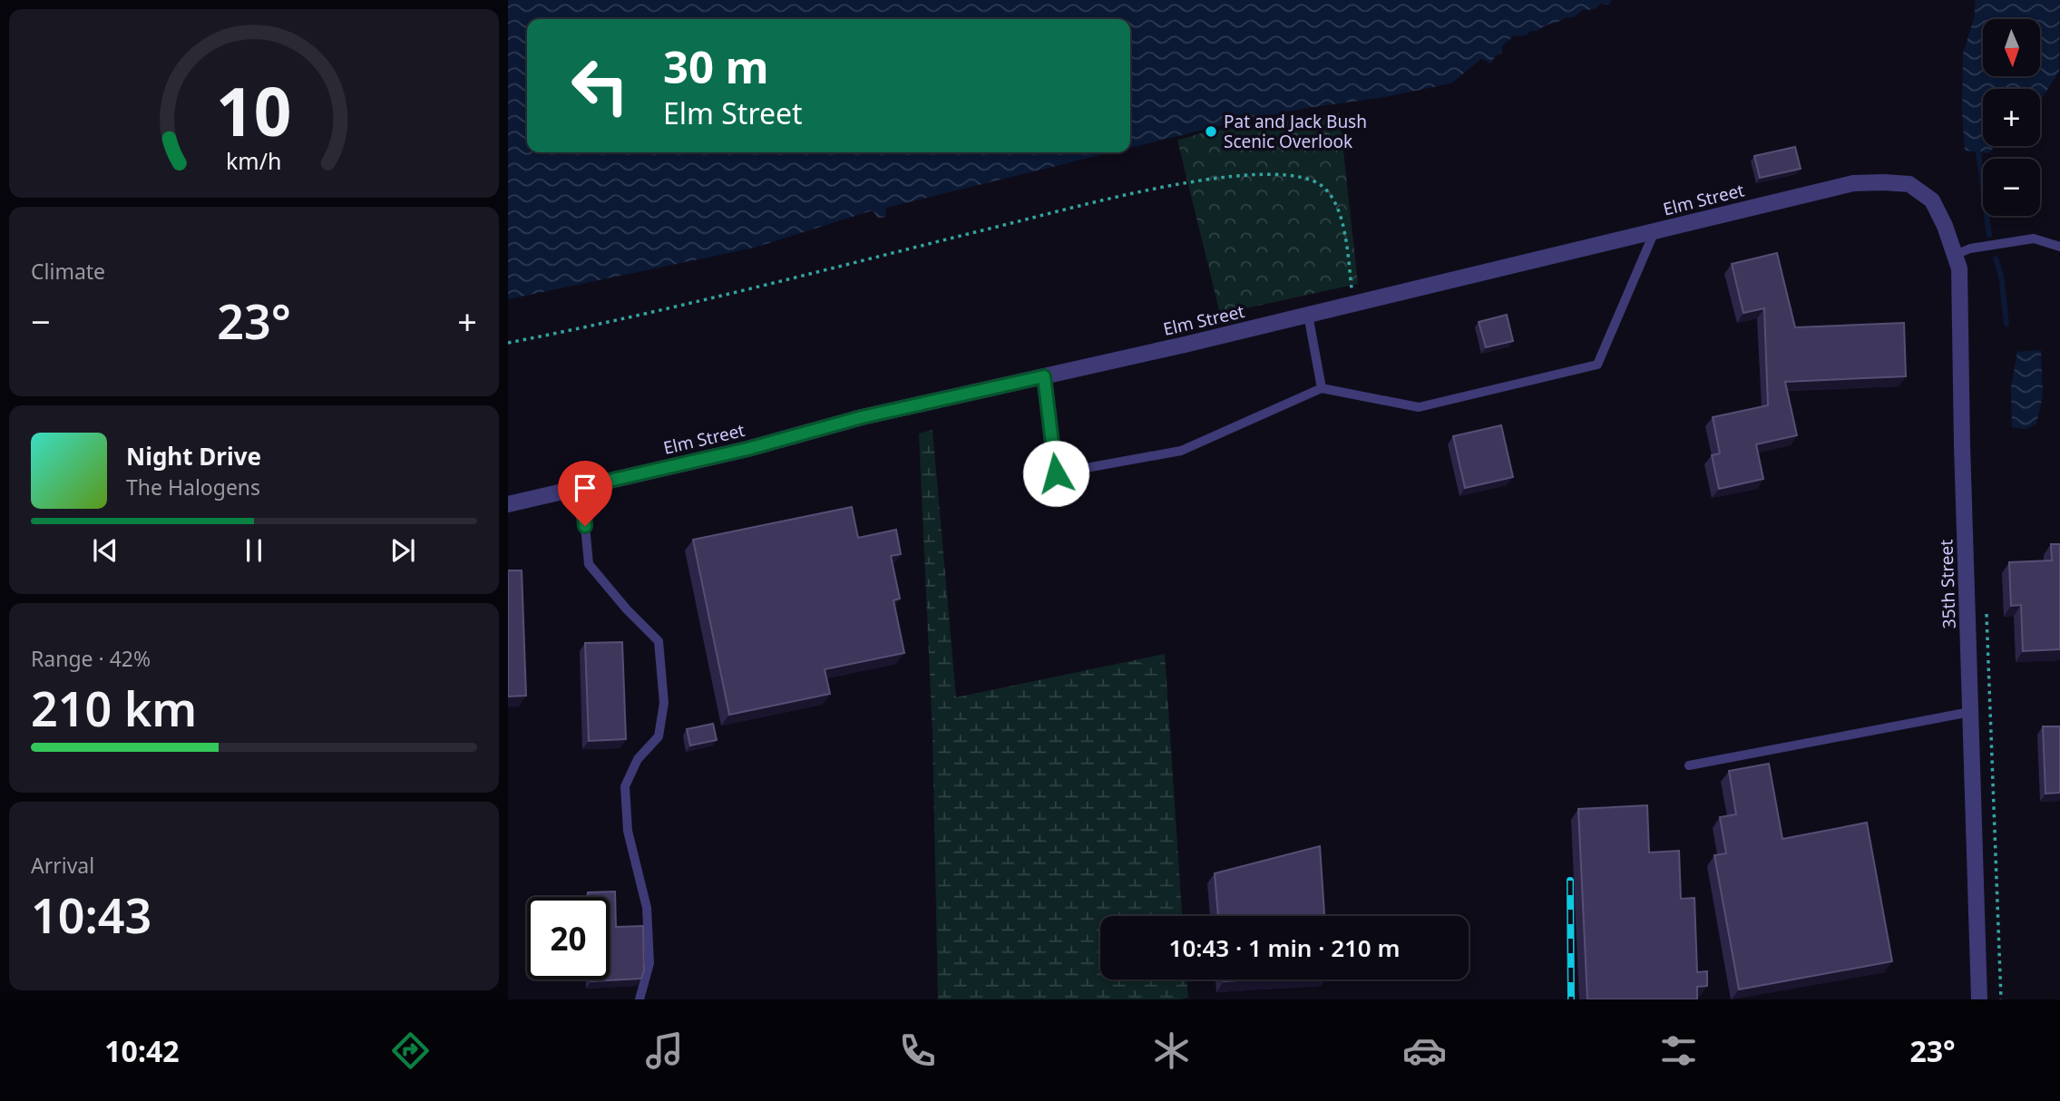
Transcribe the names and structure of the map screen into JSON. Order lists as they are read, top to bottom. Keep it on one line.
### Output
{"streets":{"street":["Elm Street","35th Street"]},"crossings":[["Elm Street","35th Street"]],"places":["Pat and Jack Bush Scenic Overlook"],"north":"bottom","page":{"map_buttons":["+","−"],"turn":["30 m","Elm Street"],"tile":["Climate",["Range · 42%","210 km"],["Arrival","10:43"]],"heat":["−","23°","+"],"song":["Night Drive","The Halogens"],"limit":"20","trip":"10:43 · 1 min · 210 m","tabs":["10:42","23°"],"gauge":["10","km/h"]}}
